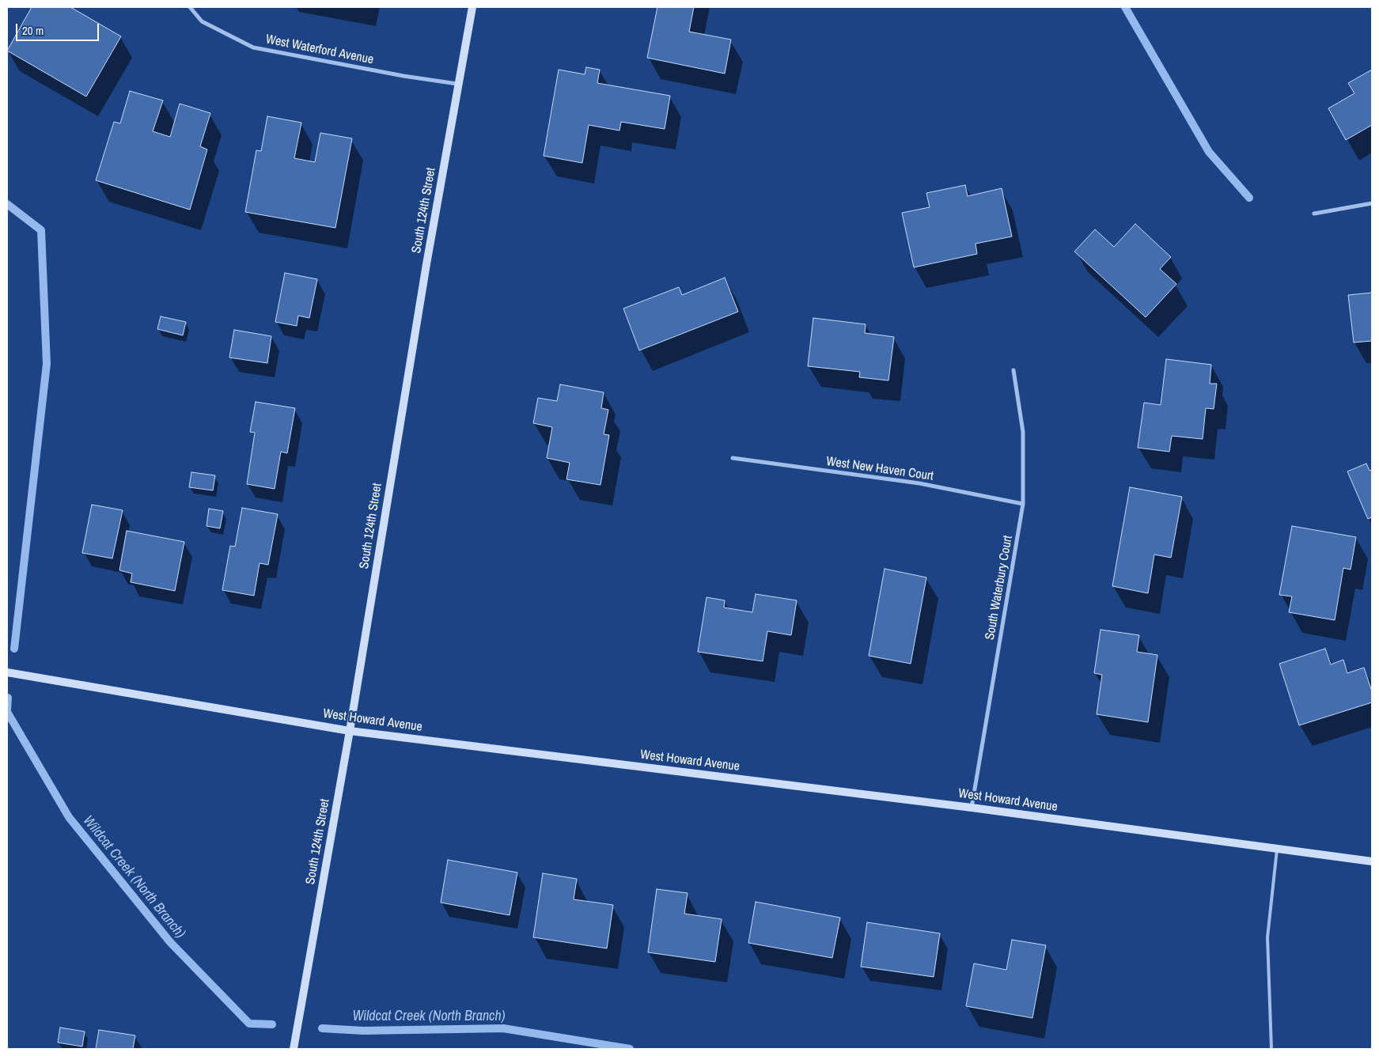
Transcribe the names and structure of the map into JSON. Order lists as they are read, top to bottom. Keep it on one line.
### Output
{"streets":{"street":["West Waterford Avenue","South 124th Street","West New Haven Court","South Waterbury Court","West Howard Avenue"]},"crossings":[["West Waterford Avenue","South 124th Street"],["South 124th Street","West Howard Avenue"],["West New Haven Court","South Waterbury Court"],["South Waterbury Court","West Howard Avenue"]],"water":["Wildcat Creek (North Branch)"],"scale_bar":"20 m"}
